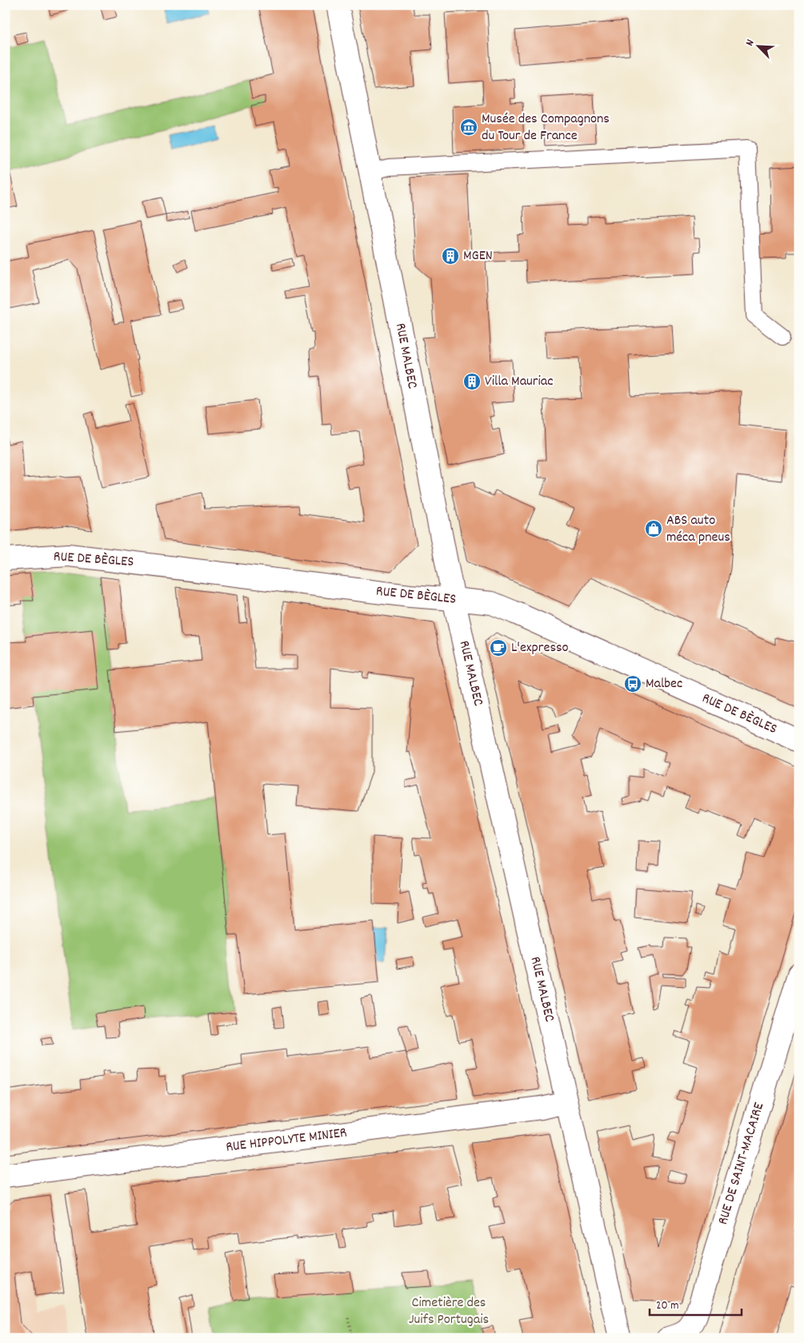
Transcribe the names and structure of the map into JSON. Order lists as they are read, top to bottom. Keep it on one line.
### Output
{"streets":{"street":["RUE MALBEC","RUE DE BÈGLES","RUE HIPPOLYTE MINIER","RUE DE SAINT-MACAIRE"]},"crossings":[["RUE MALBEC","RUE DE BÈGLES"],["RUE MALBEC","RUE HIPPOLYTE MINIER"]],"parks":["Cimetière des Juifs Portugais"],"places":{"museum":["Musée des Compagnons du Tour de France"],"building":["MGEN","Villa Mauriac"],"shop":["ABS auto méca pneus"],"cafe":["L'expresso"],"bus stop":["Malbec"]},"scale_bar":"20 m","north":"top left"}
